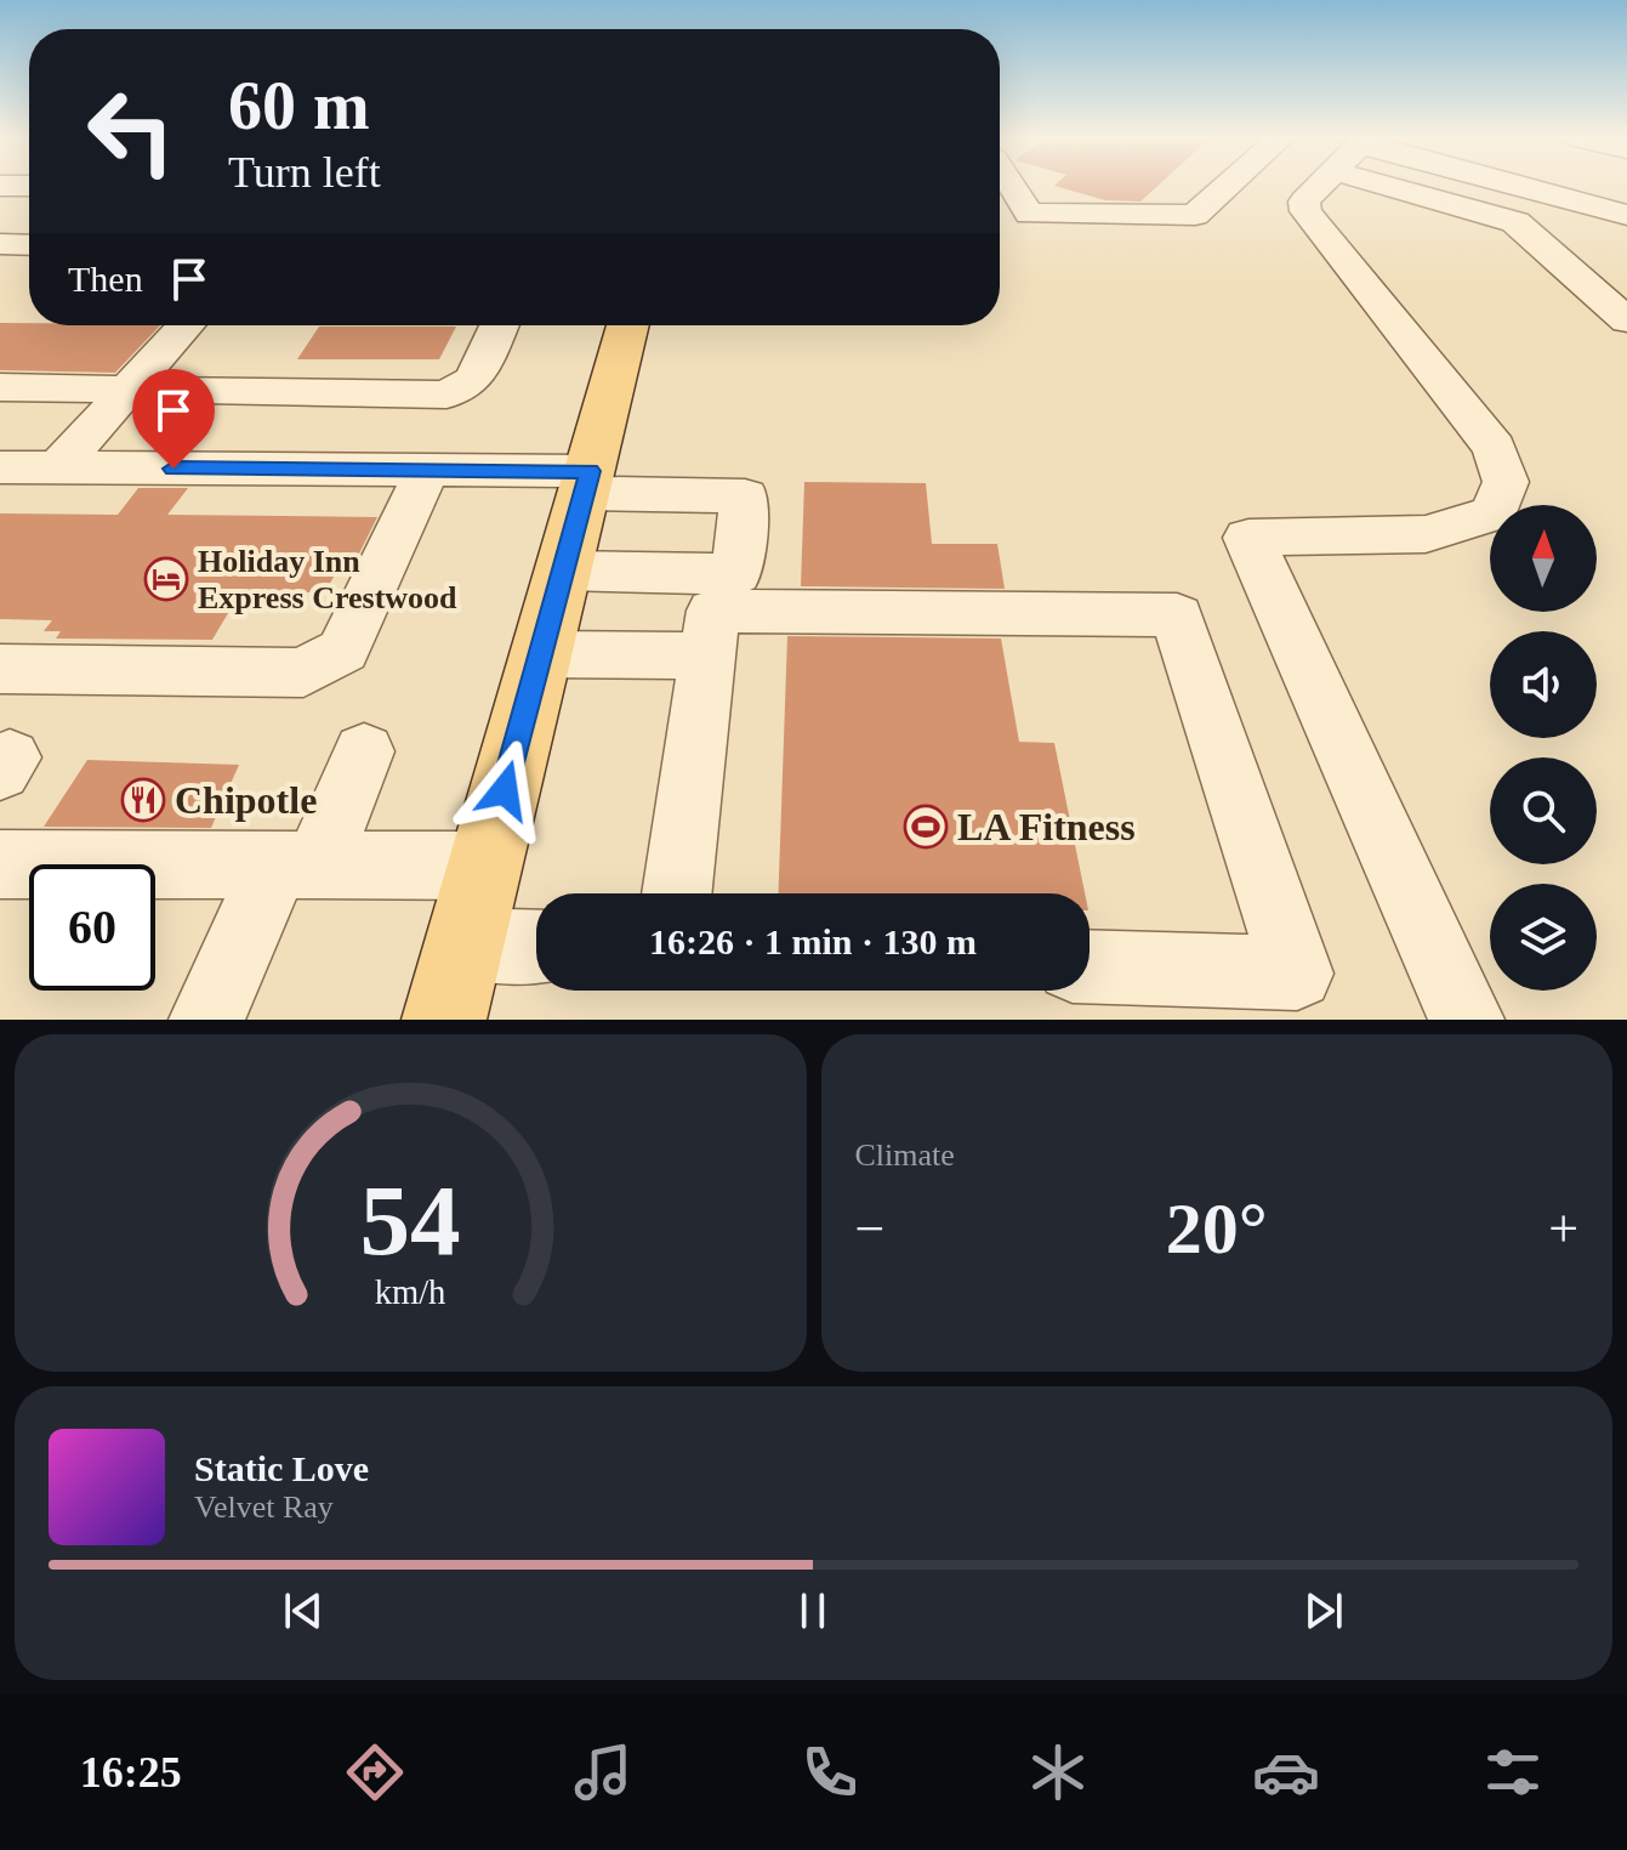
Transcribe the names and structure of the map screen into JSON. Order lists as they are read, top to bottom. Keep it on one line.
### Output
{"places":{"hotel":["Holiday Inn Express Crestwood"],"restaurant":["Chipotle"],"sports":["LA Fitness"]},"north":"top","page":{"turn":["60 m","Turn left"],"then":"Then","limit":"60","trip":"16:26 · 1 min · 130 m","tile":"Climate","heat":["−","20°","+"],"song":["Static Love","Velvet Ray"],"tabs":"16:25","gauge":["54","km/h"]}}
